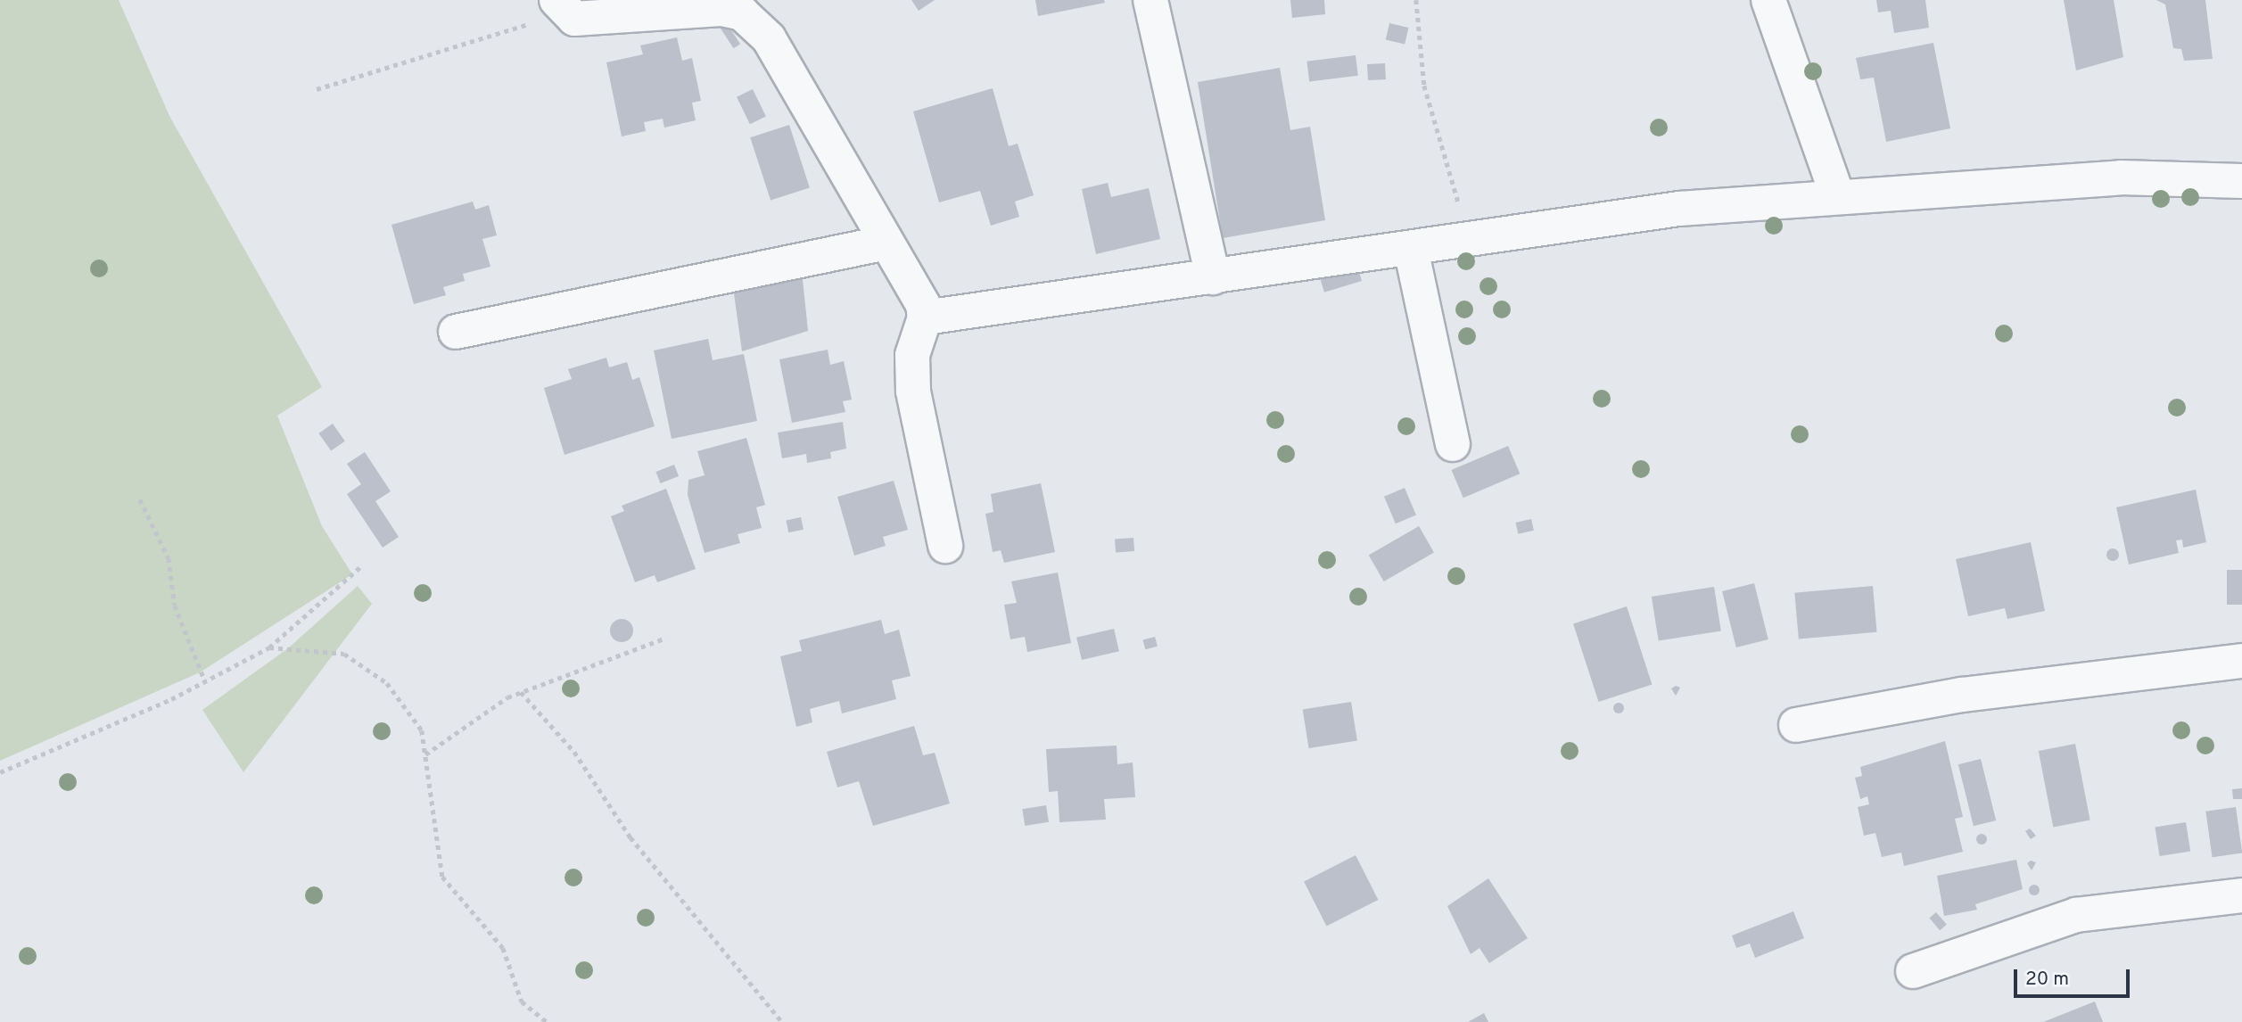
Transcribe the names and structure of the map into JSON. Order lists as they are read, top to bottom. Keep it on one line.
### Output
{"scale_bar":"20 m"}
